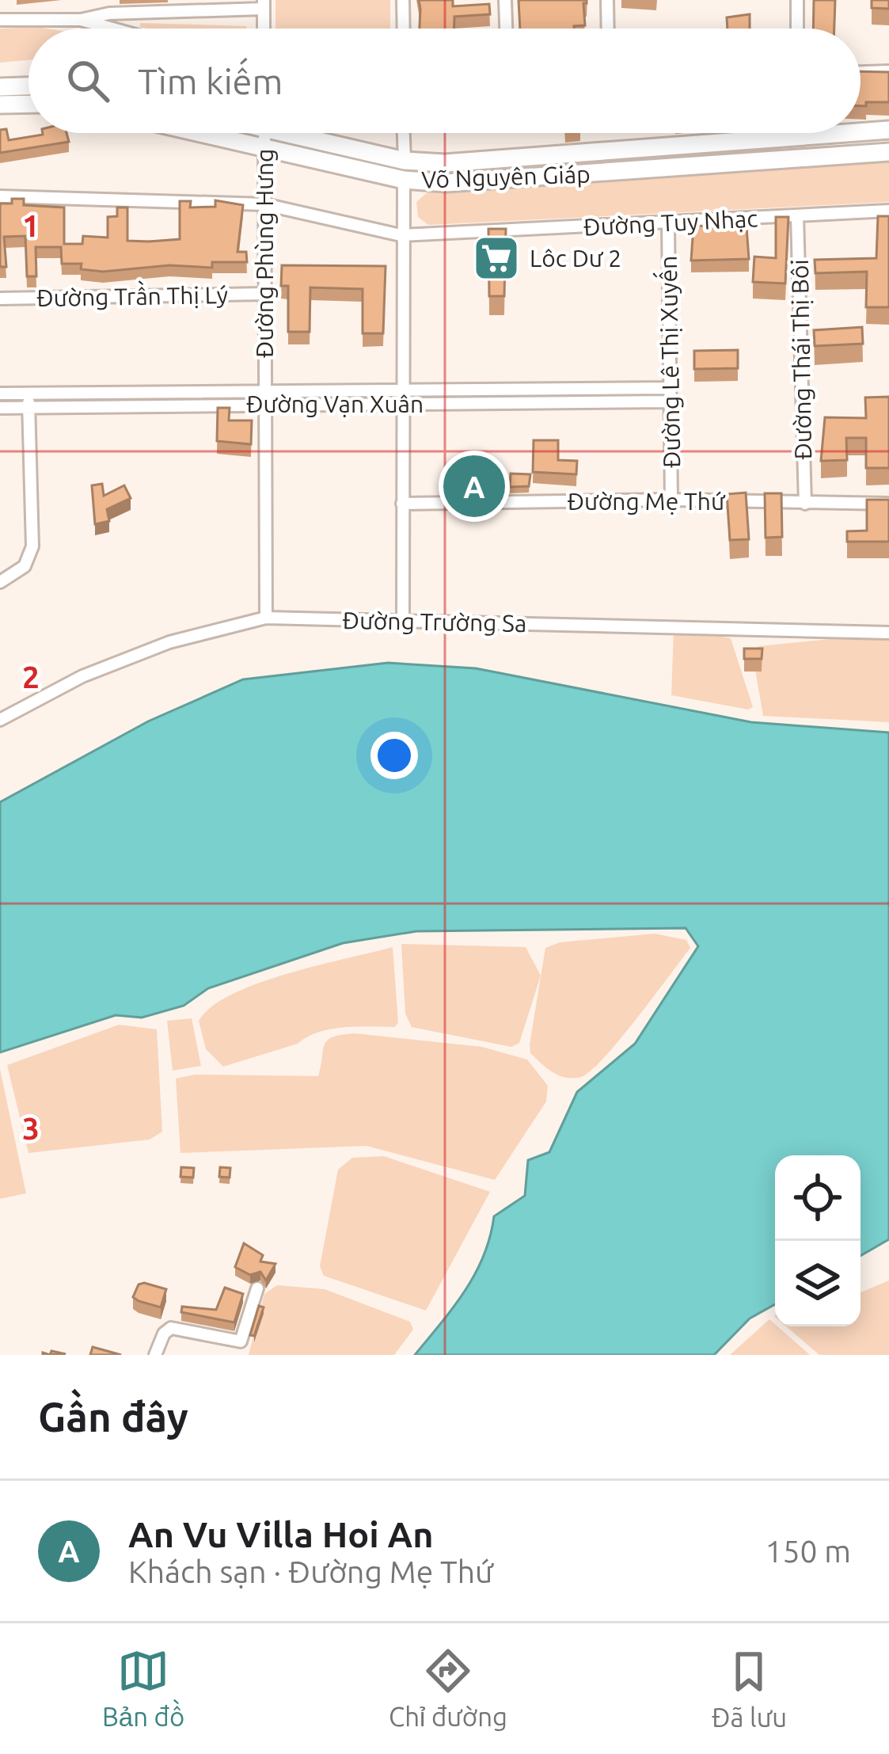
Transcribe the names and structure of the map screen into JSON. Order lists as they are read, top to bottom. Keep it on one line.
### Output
{"streets":{"main road":["Võ Nguyên Giáp"],"street":["Đường Tuy Nhạc","Đường Phùng Hưng","Đường Trần Thị Lý","Đường Thái Thị Bôi","Đường Lê Thị Xuyến","Đường Vạn Xuân","Đường Mẹ Thứ","Đường Trường Sa"]},"crossings":[["Võ Nguyên Giáp","Đường Phùng Hưng"],["Đường Tuy Nhạc","Đường Phùng Hưng"],["Đường Tuy Nhạc","Đường Thái Thị Bôi"],["Đường Tuy Nhạc","Đường Lê Thị Xuyến"],["Đường Phùng Hưng","Đường Trần Thị Lý"],["Đường Phùng Hưng","Đường Vạn Xuân"],["Đường Phùng Hưng","Đường Trường Sa"],["Đường Thái Thị Bôi","Đường Mẹ Thứ"],["Đường Lê Thị Xuyến","Đường Vạn Xuân"],["Đường Lê Thị Xuyến","Đường Mẹ Thứ"]],"places":{"supermarket":["Lôc Dư 2"]},"page":{"search":"Tìm kiếm","pins":"A","heading":"Gần đây","list":[{"mark":"A","name":"An Vu Villa Hoi An","note":"Khách sạn · Đường Mẹ Thứ","value":"150 m"}],"nav":["Bản đồ","Chỉ đường","Đã lưu"]},"grid":{"rows":["1","2","3"]}}
